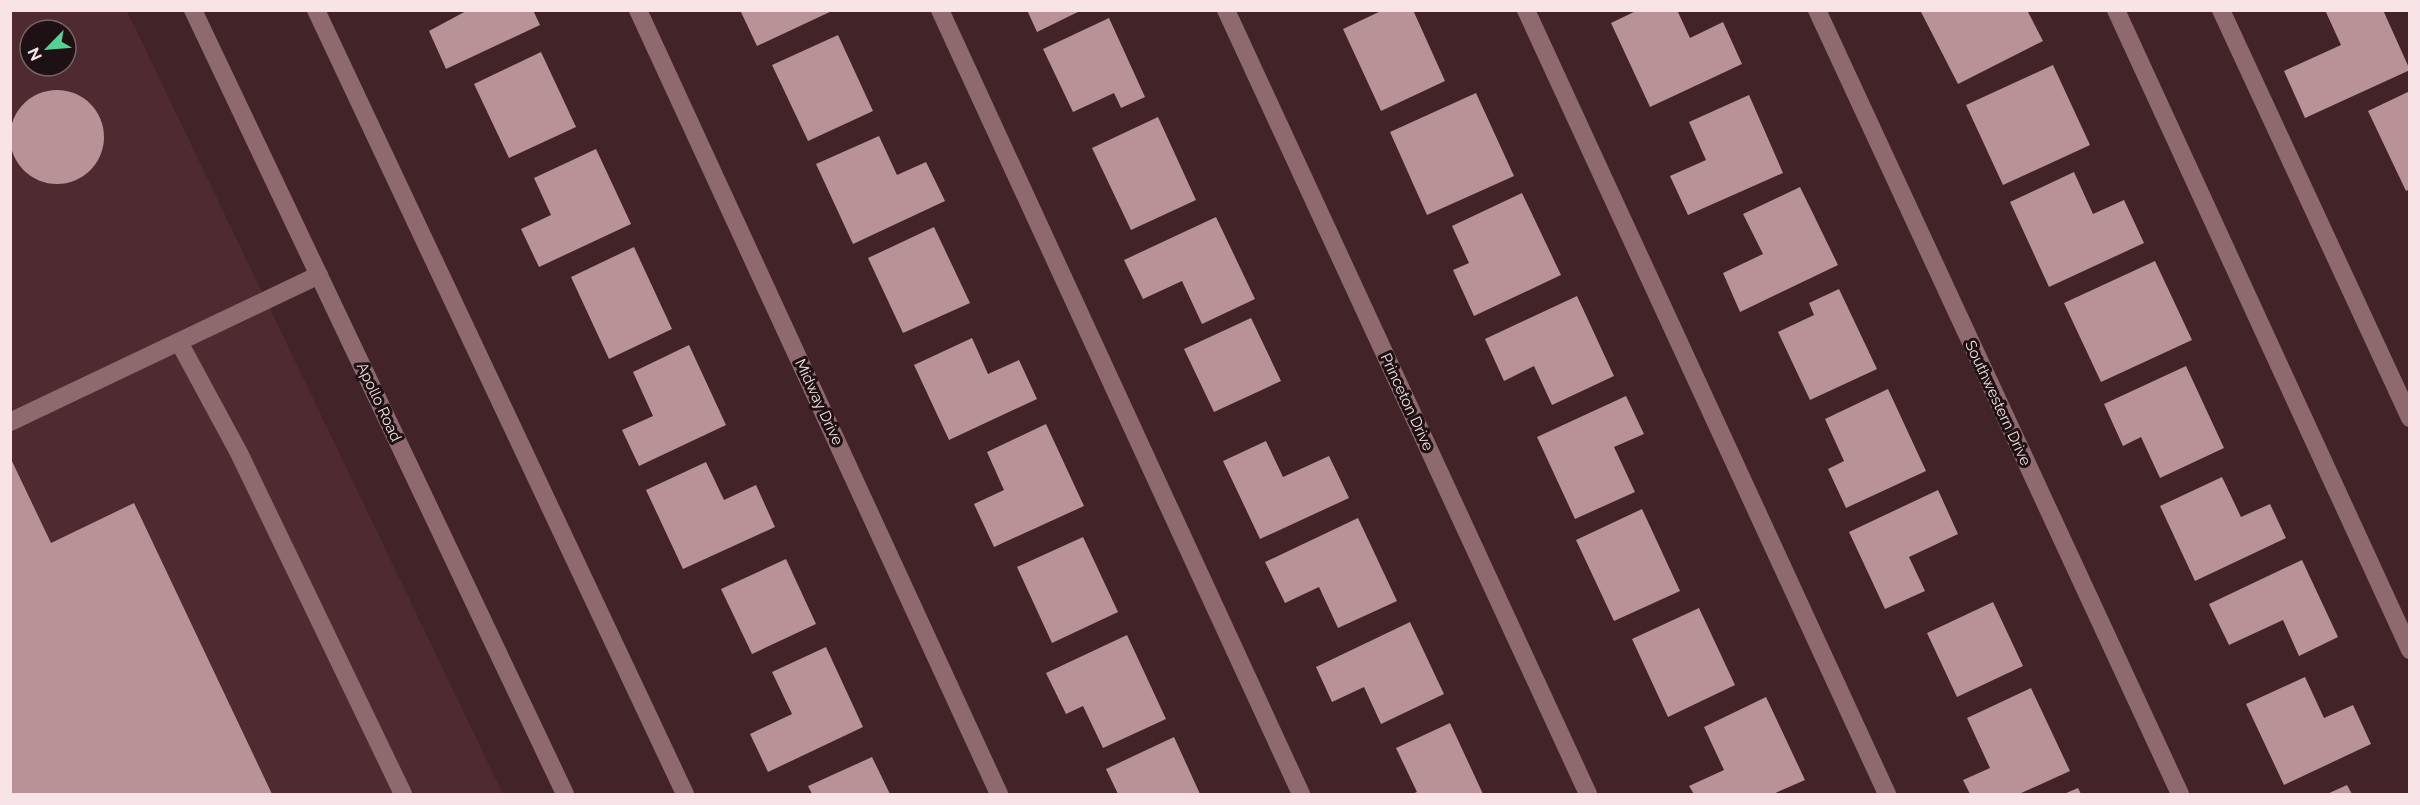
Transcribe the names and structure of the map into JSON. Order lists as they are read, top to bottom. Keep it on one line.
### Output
{"streets":{"street":["Apollo Road","Midway Drive","Princeton Drive","Southwestern Drive"]},"north":"bottom left"}
